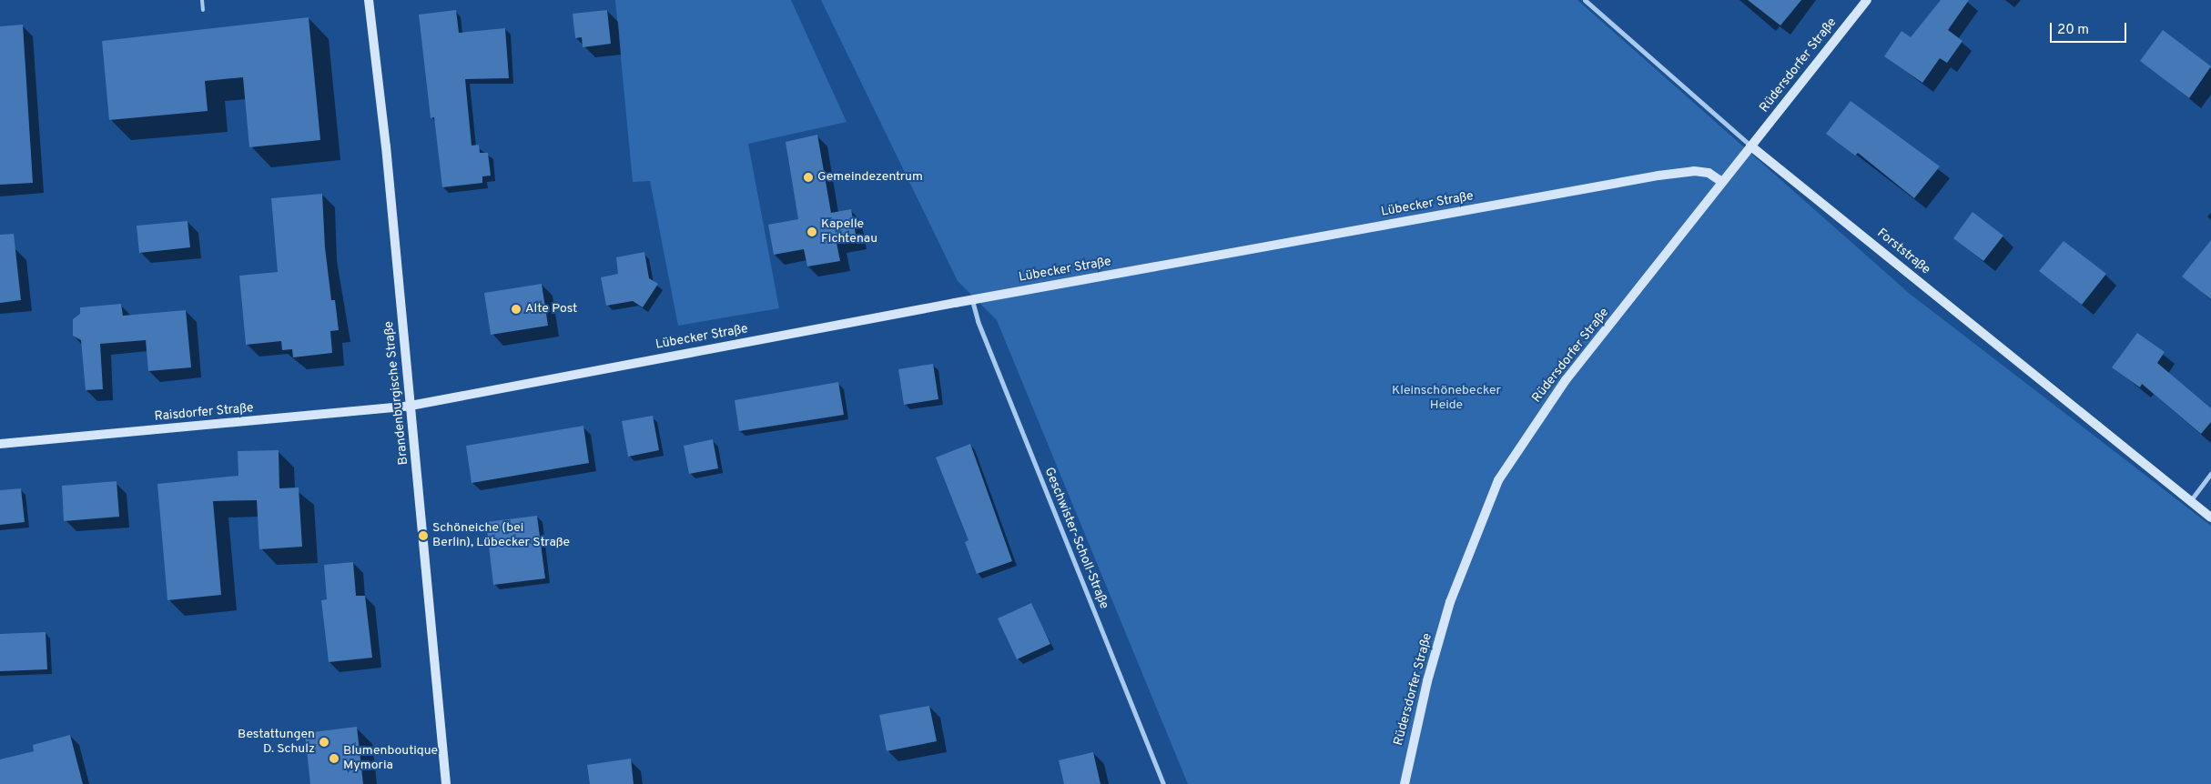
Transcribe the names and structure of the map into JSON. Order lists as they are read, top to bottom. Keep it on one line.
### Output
{"streets":{"street":["Rüdersdorfer Straße","Lübecker Straße","Forststraße","Brandenburgische Straße","Raisdorfer Straße","Geschwister-Scholl-Straße"]},"crossings":[["Rüdersdorfer Straße","Lübecker Straße"],["Rüdersdorfer Straße","Forststraße"],["Lübecker Straße","Brandenburgische Straße"],["Lübecker Straße","Raisdorfer Straße"],["Lübecker Straße","Geschwister-Scholl-Straße"],["Brandenburgische Straße","Raisdorfer Straße"]],"parks":["Kleinschönebecker Heide"],"places":["Gemeindezentrum","Kapelle Fichtenau","Alte Post","Schöneiche (bei Berlin), Lübecker Straße","Bestattungen D. Schulz","Blumenboutique Mymoria"],"scale_bar":"20 m"}
